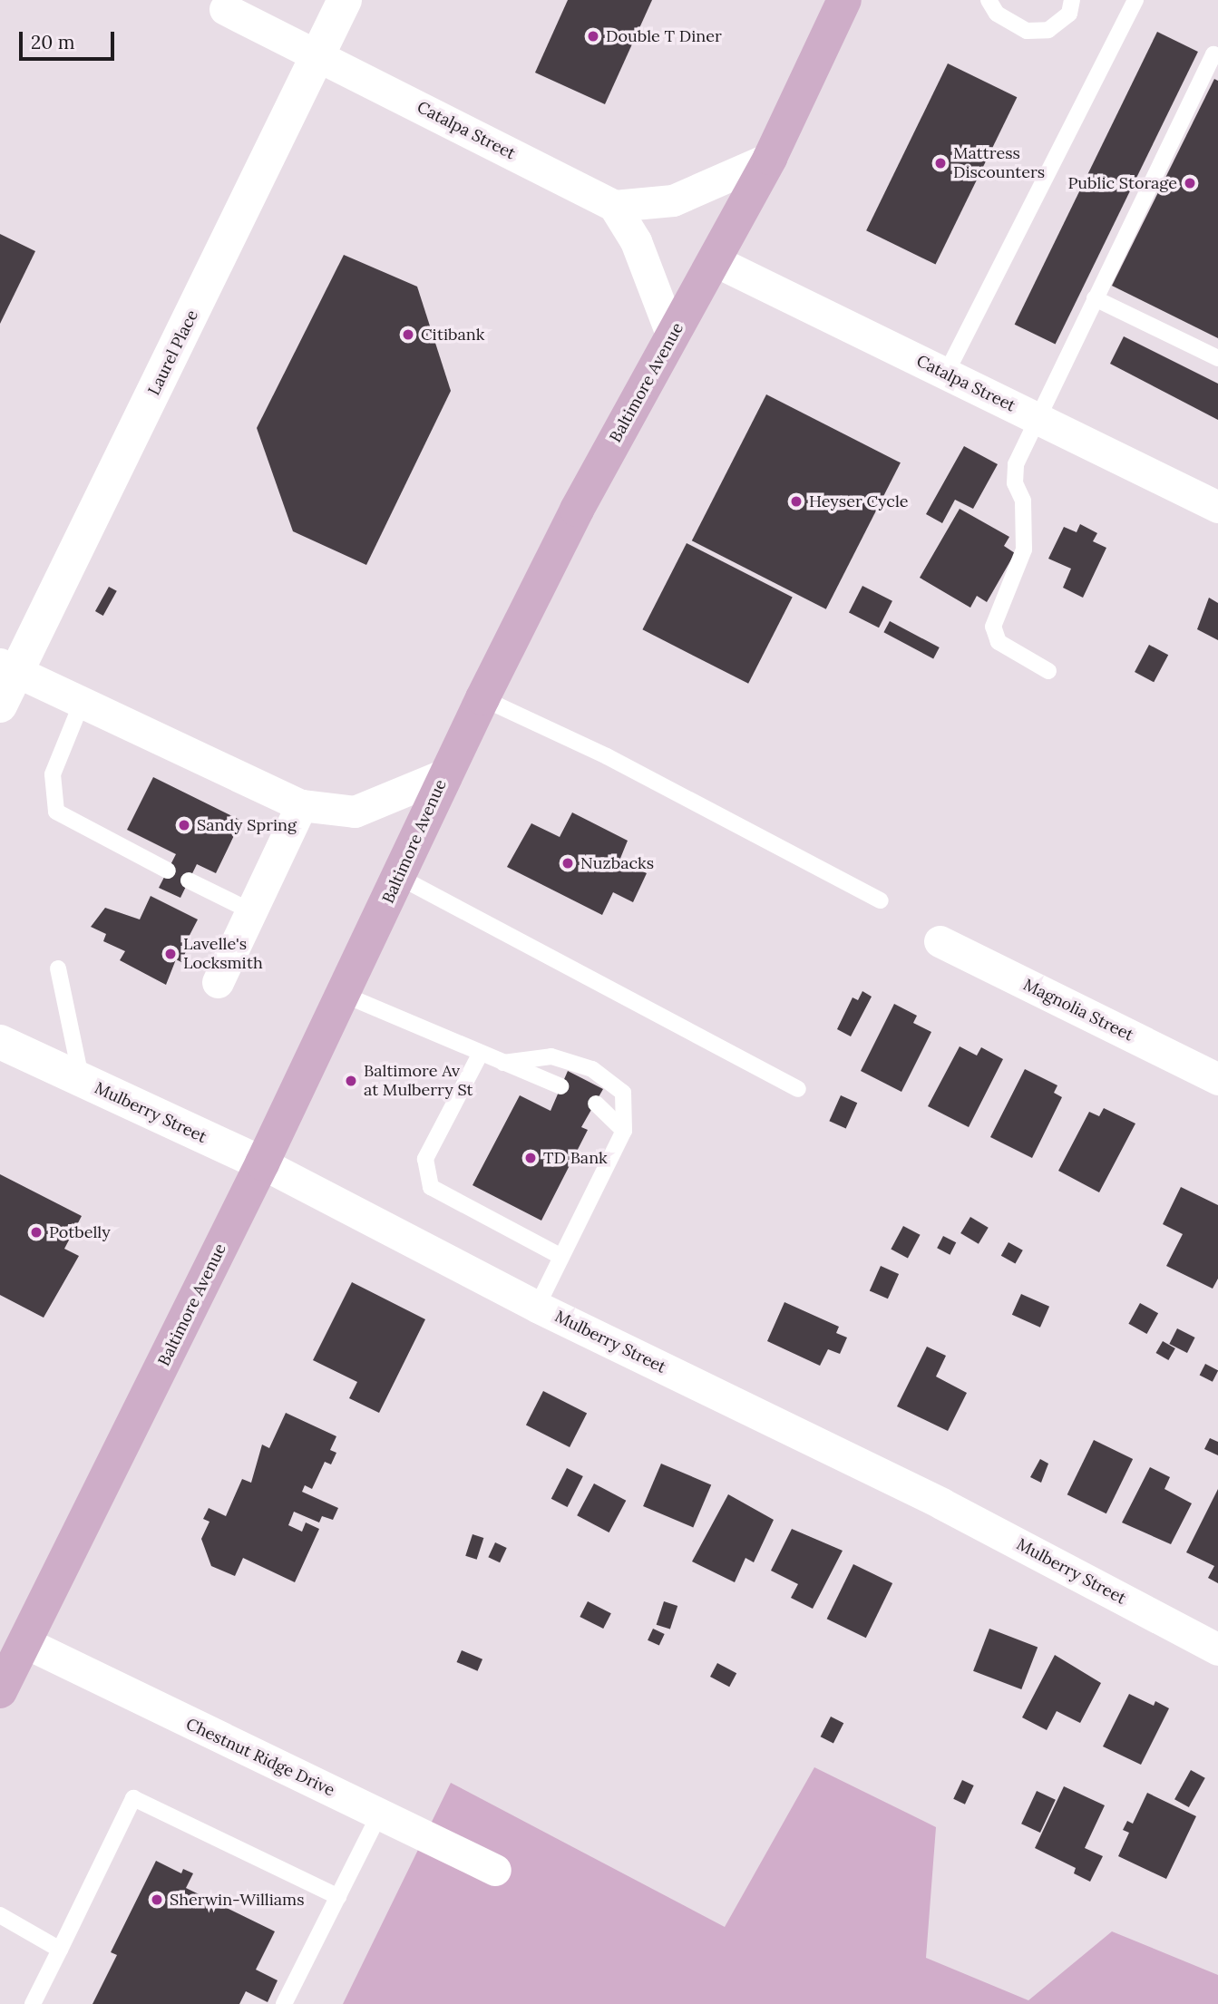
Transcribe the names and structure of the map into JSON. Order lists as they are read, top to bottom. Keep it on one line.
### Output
{"streets":{"main road":["Baltimore Avenue"],"street":["Catalpa Street","Laurel Place","Magnolia Street","Mulberry Street","Chestnut Ridge Drive"]},"crossings":[["Catalpa Street","Laurel Place"],["Catalpa Street","Baltimore Avenue"],["Baltimore Avenue","Mulberry Street"],["Baltimore Avenue","Chestnut Ridge Drive"]],"places":["Double T Diner","Mattress Discounters","Public Storage","Citibank","Heyser Cycle","Sandy Spring","Nuzbacks","Lavelle's Locksmith","Baltimore Av at Mulberry St","TD Bank","Potbelly","Sherwin-Williams"],"scale_bar":"20 m"}
